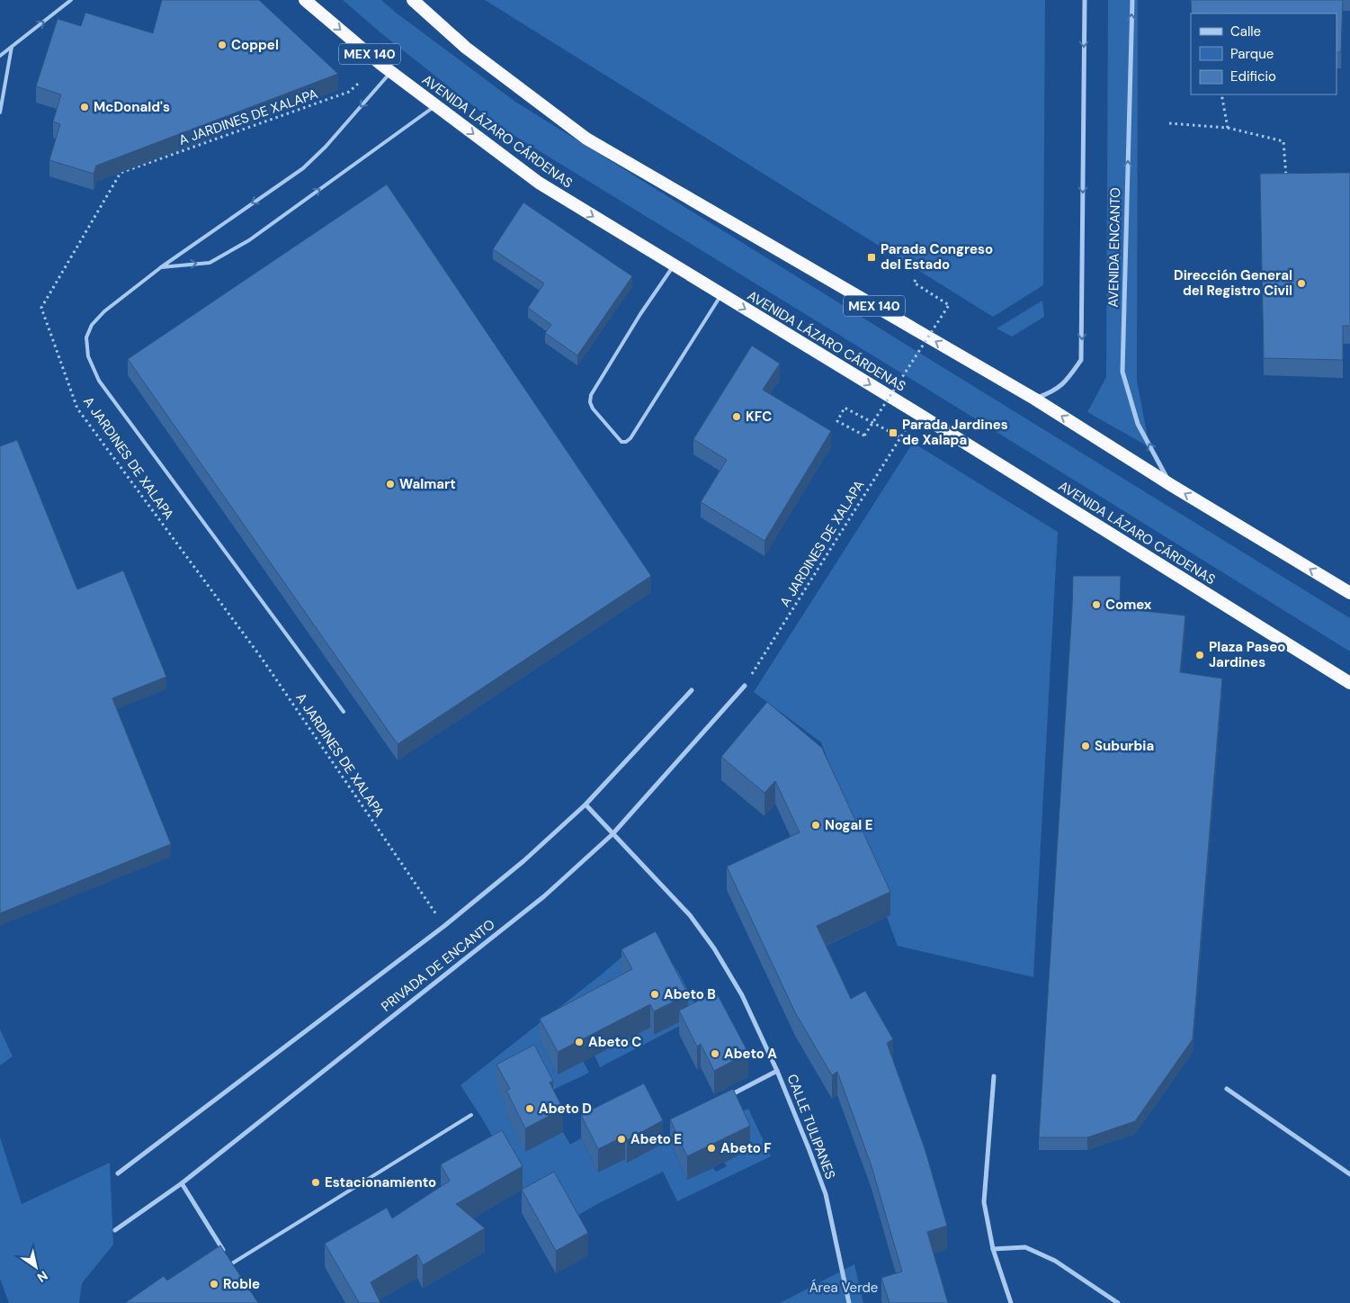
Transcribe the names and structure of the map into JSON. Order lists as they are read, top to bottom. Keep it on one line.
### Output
{"streets":{"highway":["MEX 140","AVENIDA LÁZARO CÁRDENAS"],"street":["AVENIDA ENCANTO","PRIVADA DE ENCANTO","CALLE TULIPANES"],"path":["A JARDINES DE XALAPA"]},"crossings":[["MEX 140","AVENIDA ENCANTO"],["A JARDINES DE XALAPA","AVENIDA LÁZARO CÁRDENAS"],["A JARDINES DE XALAPA","PRIVADA DE ENCANTO"],["PRIVADA DE ENCANTO","CALLE TULIPANES"]],"one_way":["AVENIDA ENCANTO"],"parks":["Área Verde"],"places":{"other":["Coppel","McDonald's","Dirección General del Registro Civil","KFC","Walmart","Comex","Plaza Paseo Jardines","Suburbia","Nogal E","Abeto B","Abeto C","Abeto A","Abeto D","Abeto E","Abeto F","Estacionamiento","Roble"],"transit":["Parada Congreso del Estado","Parada Jardines de Xalapa"]},"legend":["Calle","Parque","Edificio"],"north":"bottom right"}
